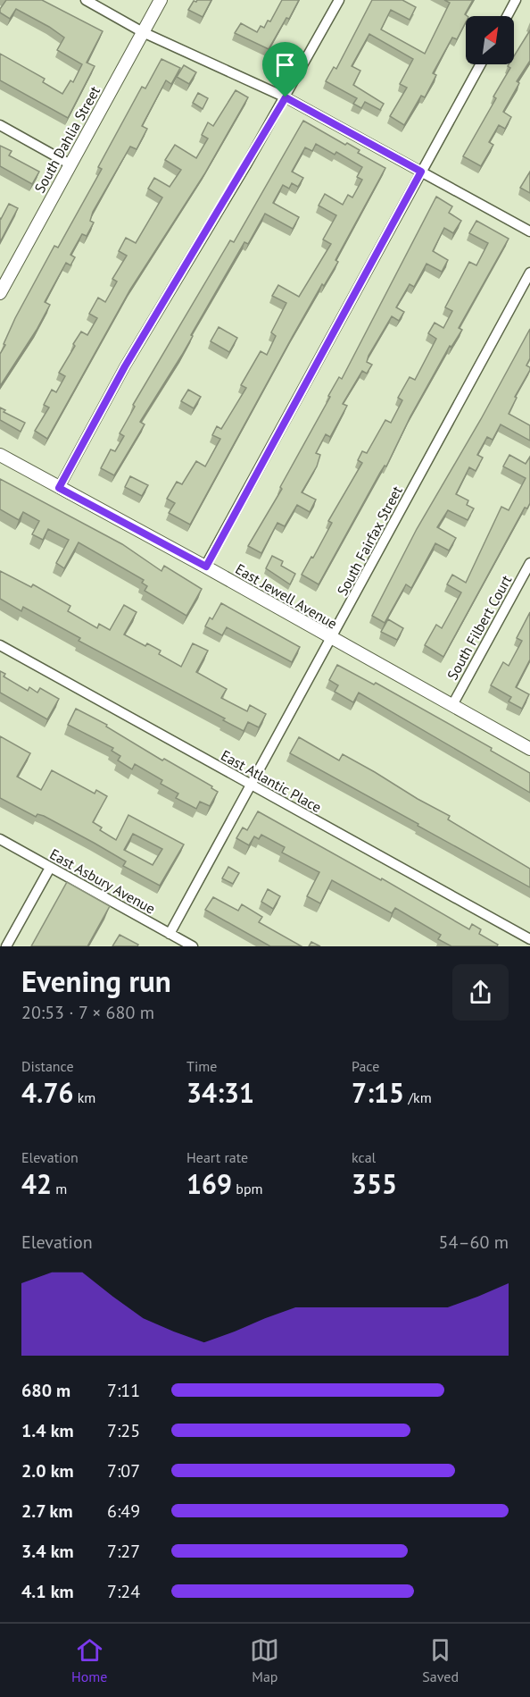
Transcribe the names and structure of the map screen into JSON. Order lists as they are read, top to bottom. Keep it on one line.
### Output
{"streets":{"street":["South Dahlia Street","South Fairfax Street","East Jewell Avenue","South Filbert Court","East Atlantic Place","East Asbury Avenue"]},"crossings":[["South Fairfax Street","East Jewell Avenue"],["South Fairfax Street","East Atlantic Place"],["South Fairfax Street","East Asbury Avenue"],["East Jewell Avenue","South Filbert Court"]],"north":"top right","page":{"heading":["Evening run","20:53 · 7 × 680 m"],"stats":[["Distance","4.76 km"],["Time","34:31"],["Pace","7:15 /km"],["Elevation","42 m"],["Heart rate","169 bpm"],["kcal","355"]],"chart":["Elevation","54–60 m"],"list":[{"name":"680 m","note":"7:11"},{"name":"1.4 km","note":"7:25"},{"name":"2.0 km","note":"7:07"},{"name":"2.7 km","note":"6:49"},{"name":"3.4 km","note":"7:27"},{"name":"4.1 km","note":"7:24"}],"tabs":["Home","Map","Saved"]}}
